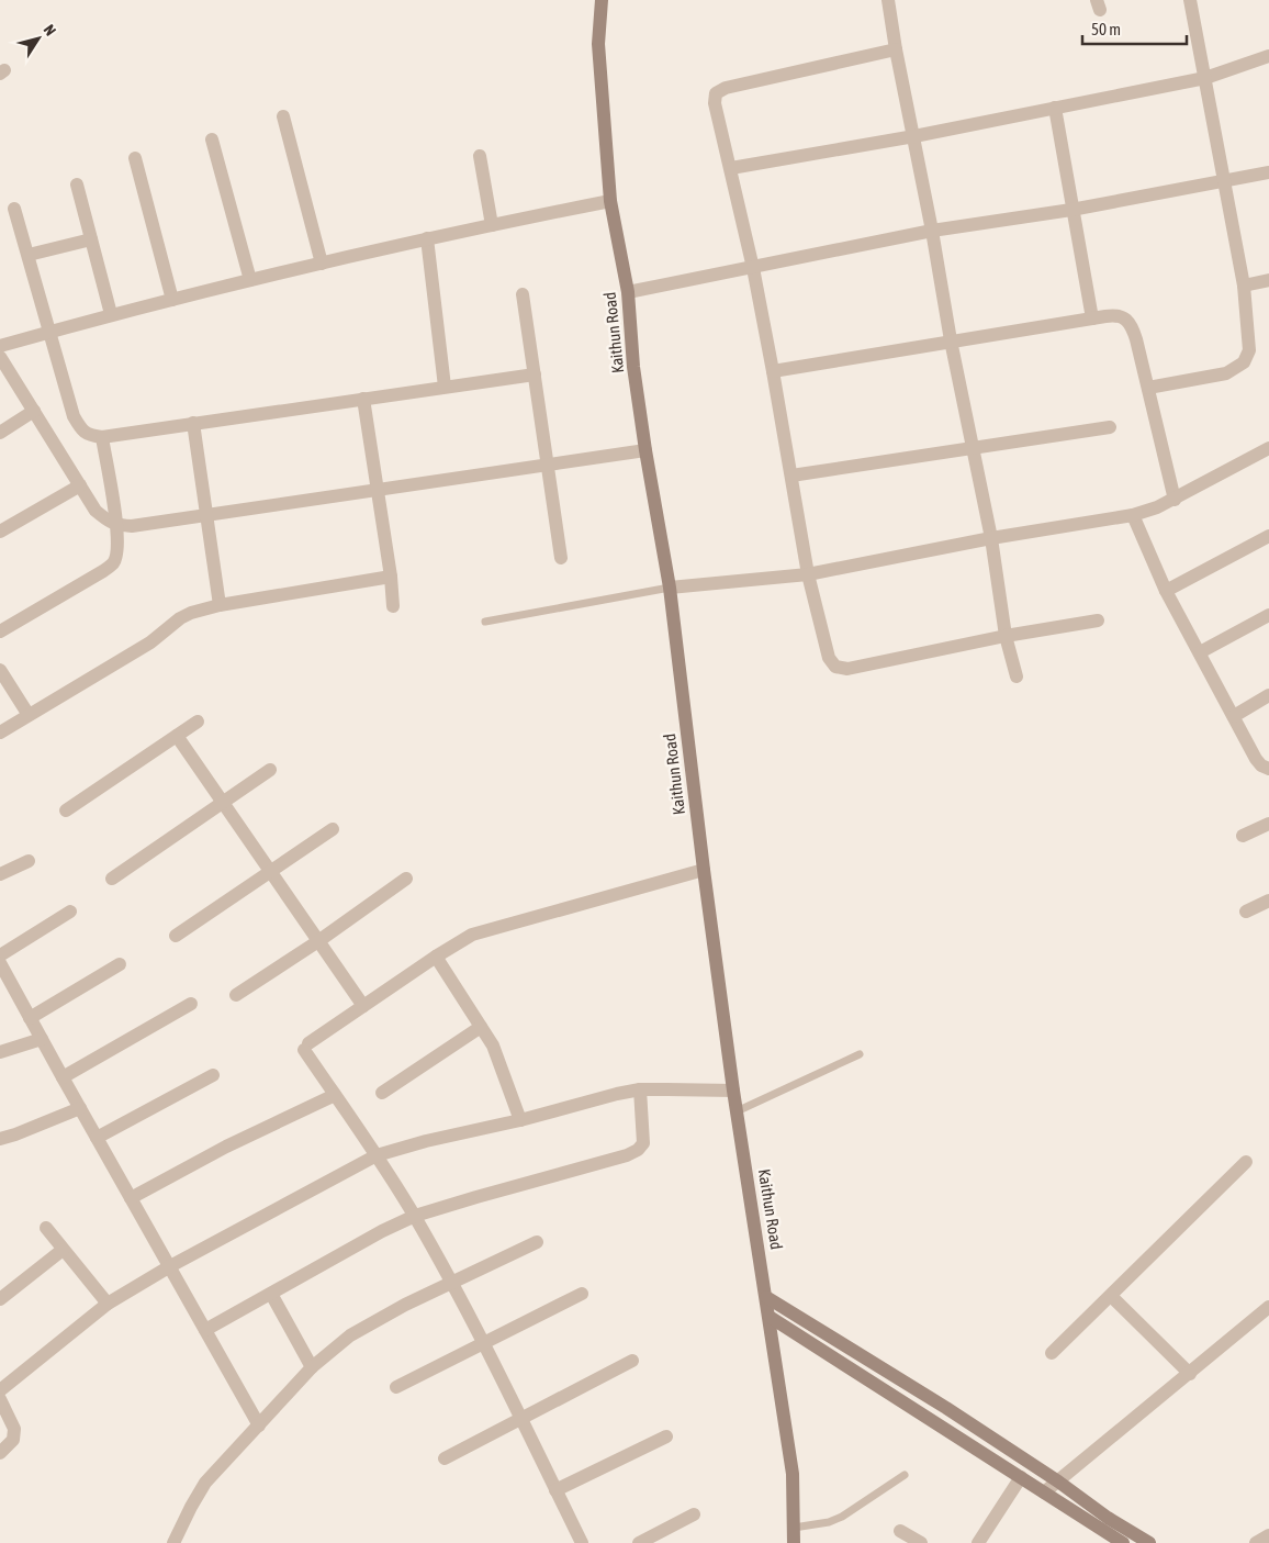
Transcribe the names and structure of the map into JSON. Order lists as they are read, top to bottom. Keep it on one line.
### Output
{"streets":{"street":["Kaithun Road"]},"scale_bar":"50 m","north":"top right"}
